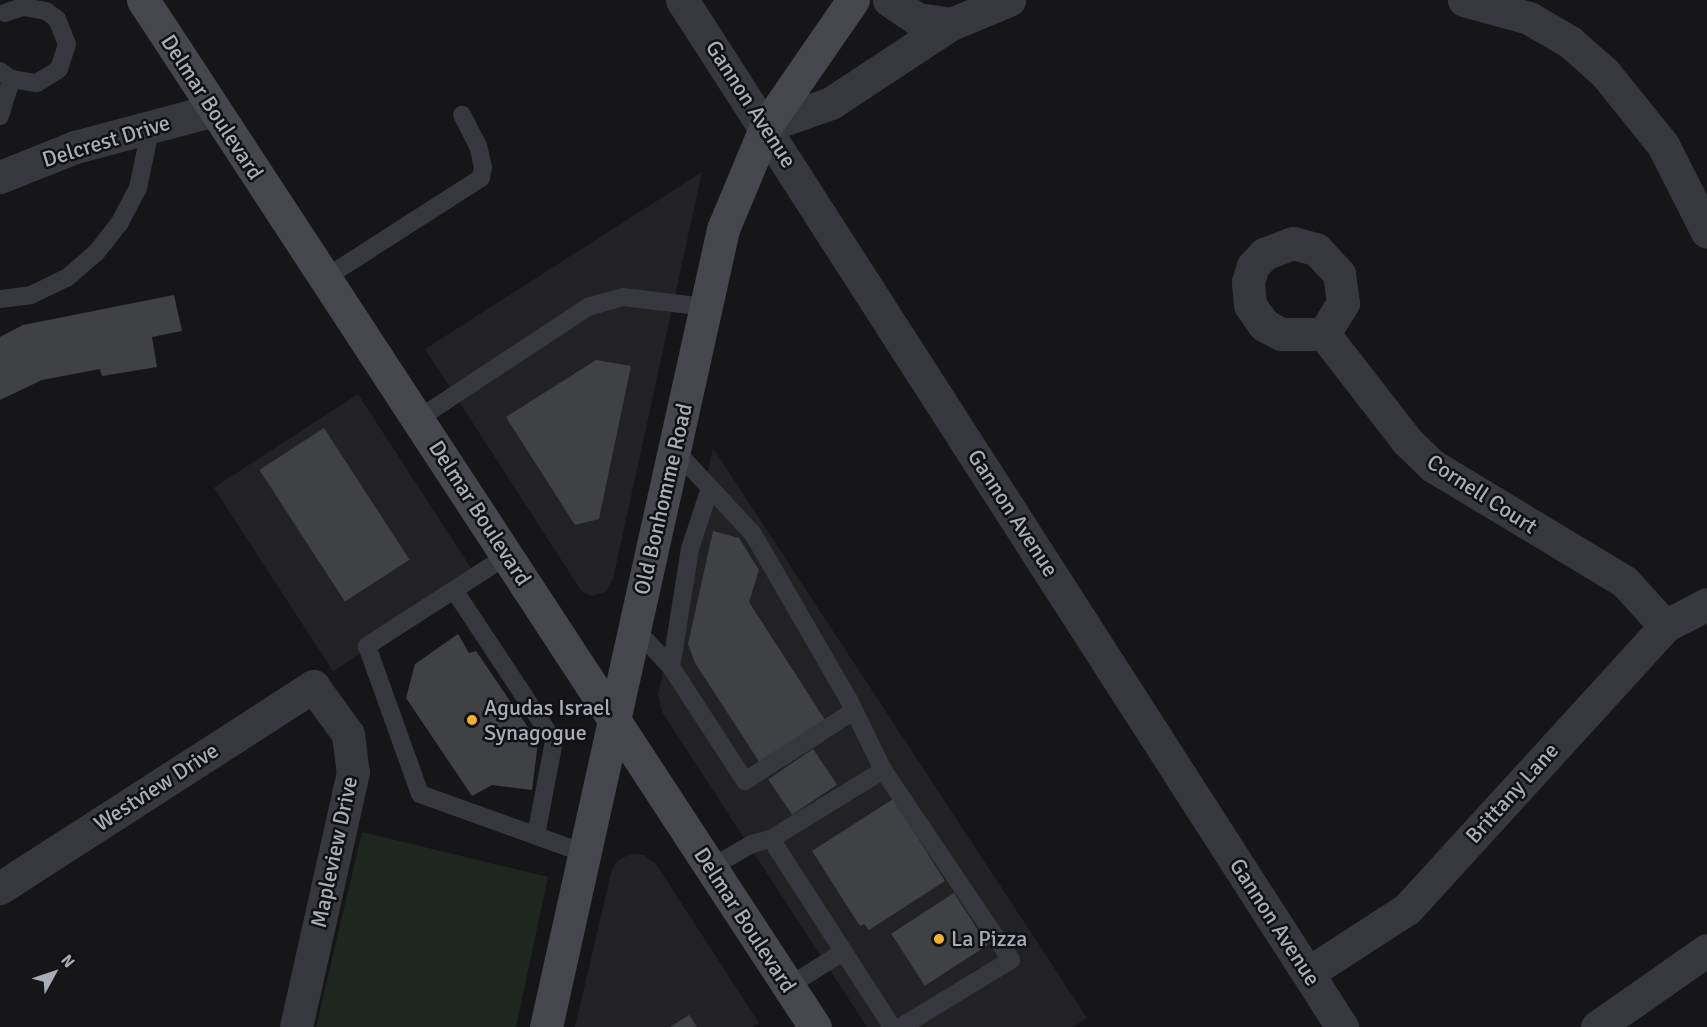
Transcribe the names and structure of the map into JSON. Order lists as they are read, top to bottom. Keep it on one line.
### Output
{"streets":{"main road":["Delmar Boulevard","Old Bonhomme Road"],"street":["Gannon Avenue","Delcrest Drive","Cornell Court","Westview Drive","Brittany Lane","Mapleview Drive"]},"crossings":[["Gannon Avenue","Old Bonhomme Road"],["Gannon Avenue","Brittany Lane"],["Delmar Boulevard","Delcrest Drive"],["Delmar Boulevard","Old Bonhomme Road"],["Cornell Court","Brittany Lane"],["Westview Drive","Mapleview Drive"]],"places":["Agudas Israel Synagogue","La Pizza"],"north":"top right"}
